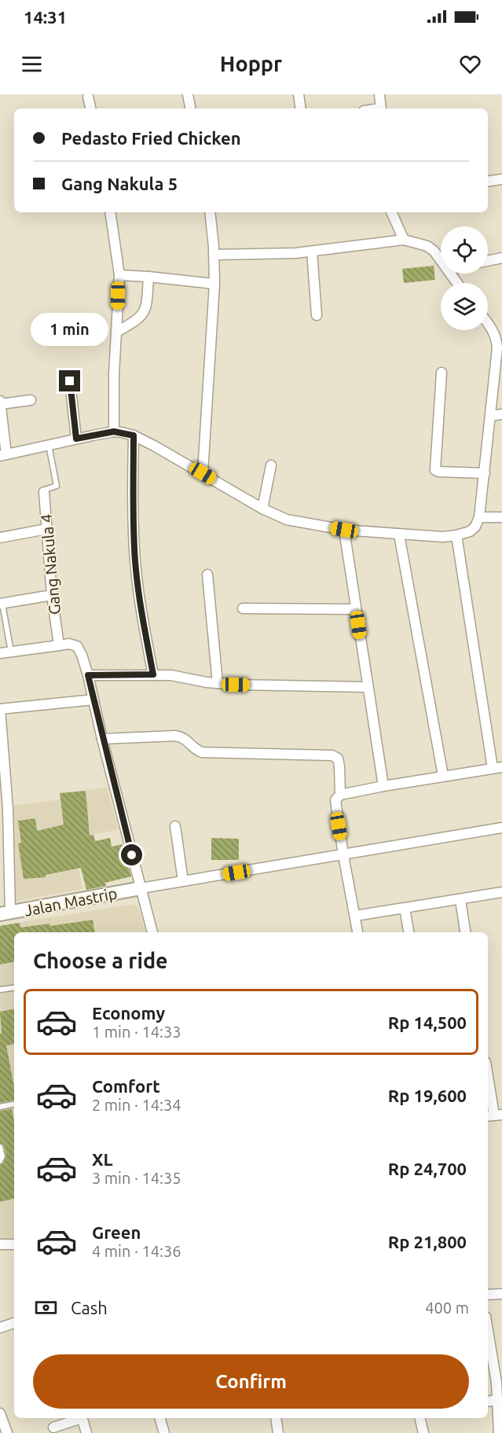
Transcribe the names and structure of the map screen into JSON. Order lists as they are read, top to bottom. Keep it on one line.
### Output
{"streets":{"street":["Gang Nakula 4","Jalan Mastrip"]},"page":{"status":"14:31","header":"Hoppr","banner":["Pedasto Fried Chicken","Gang Nakula 5"],"bubble":"1 min","heading":"Choose a ride","list":[{"name":"Economy","note":"1 min · 14:33","value":"Rp 14,500"},{"name":"Comfort","note":"2 min · 14:34","value":"Rp 19,600"},{"name":"XL","note":"3 min · 14:35","value":"Rp 24,700"},{"name":"Green","note":"4 min · 14:36","value":"Rp 21,800"}],"pay":["Cash","400 m"],"buttons":"Confirm"}}
